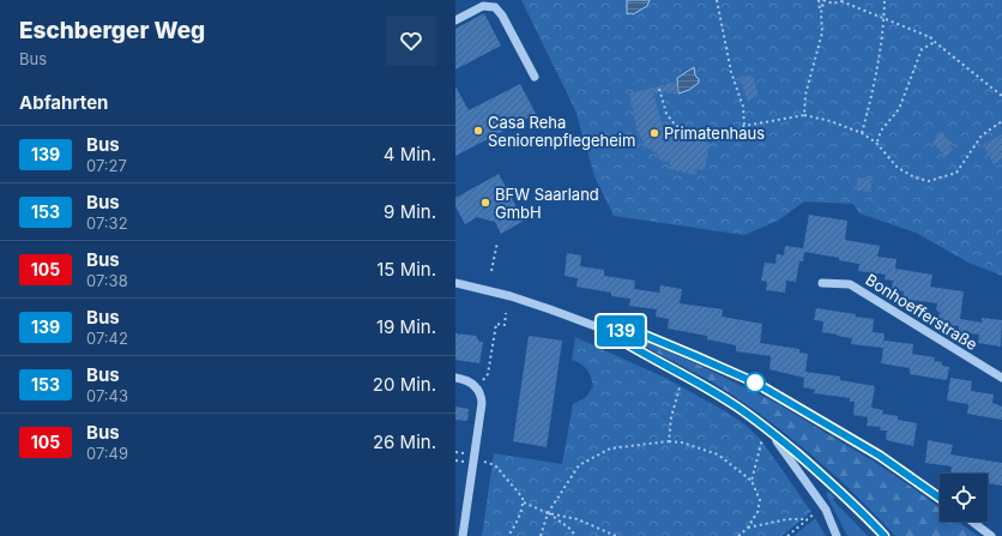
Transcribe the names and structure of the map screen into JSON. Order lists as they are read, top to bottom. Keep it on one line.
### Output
{"streets":{"street":["Bonhoefferstraße"]},"places":["Casa Reha Seniorenpflegeheim","Primatenhaus","BFW Saarland GmbH"],"lines":["bus line 139"],"page":{"heading":[["Eschberger Weg","Bus"],"Abfahrten"],"on_map":"139","list":[{"mark":"139","name":"Bus","note":"07:27","value":"4 Min."},{"mark":"153","name":"Bus","note":"07:32","value":"9 Min."},{"mark":"105","name":"Bus","note":"07:38","value":"15 Min."},{"mark":"139","name":"Bus","note":"07:42","value":"19 Min."},{"mark":"153","name":"Bus","note":"07:43","value":"20 Min."},{"mark":"105","name":"Bus","note":"07:49","value":"26 Min."}]}}
